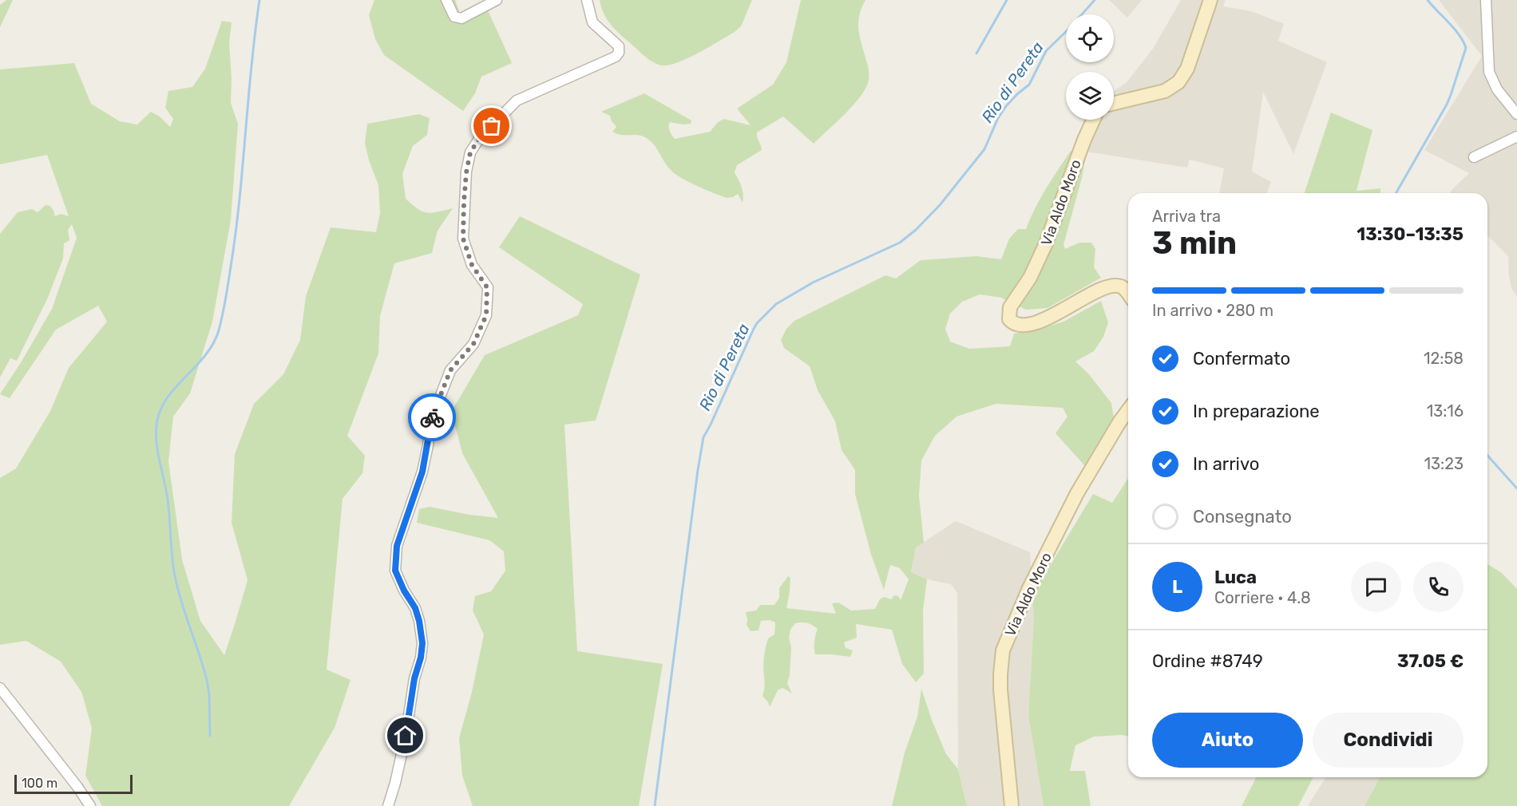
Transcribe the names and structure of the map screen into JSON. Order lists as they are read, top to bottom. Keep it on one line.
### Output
{"streets":{"main road":["Via Aldo Moro"]},"water":["Rio di Pereta"],"scale_bar":"100 m","page":{"heading":["3 min","Arriva tra","13:30–13:35"],"panel":["Luca","Corriere · 4.8","Ordine #8749","37.05 €"],"bar":"In arrivo · 280 m","list":[["Confermato","12:58"],["In preparazione","13:16"],["In arrivo","13:23"],"Consegnato"],"round":"L","buttons":["Aiuto","Condividi"],"scale":"100 m"}}
